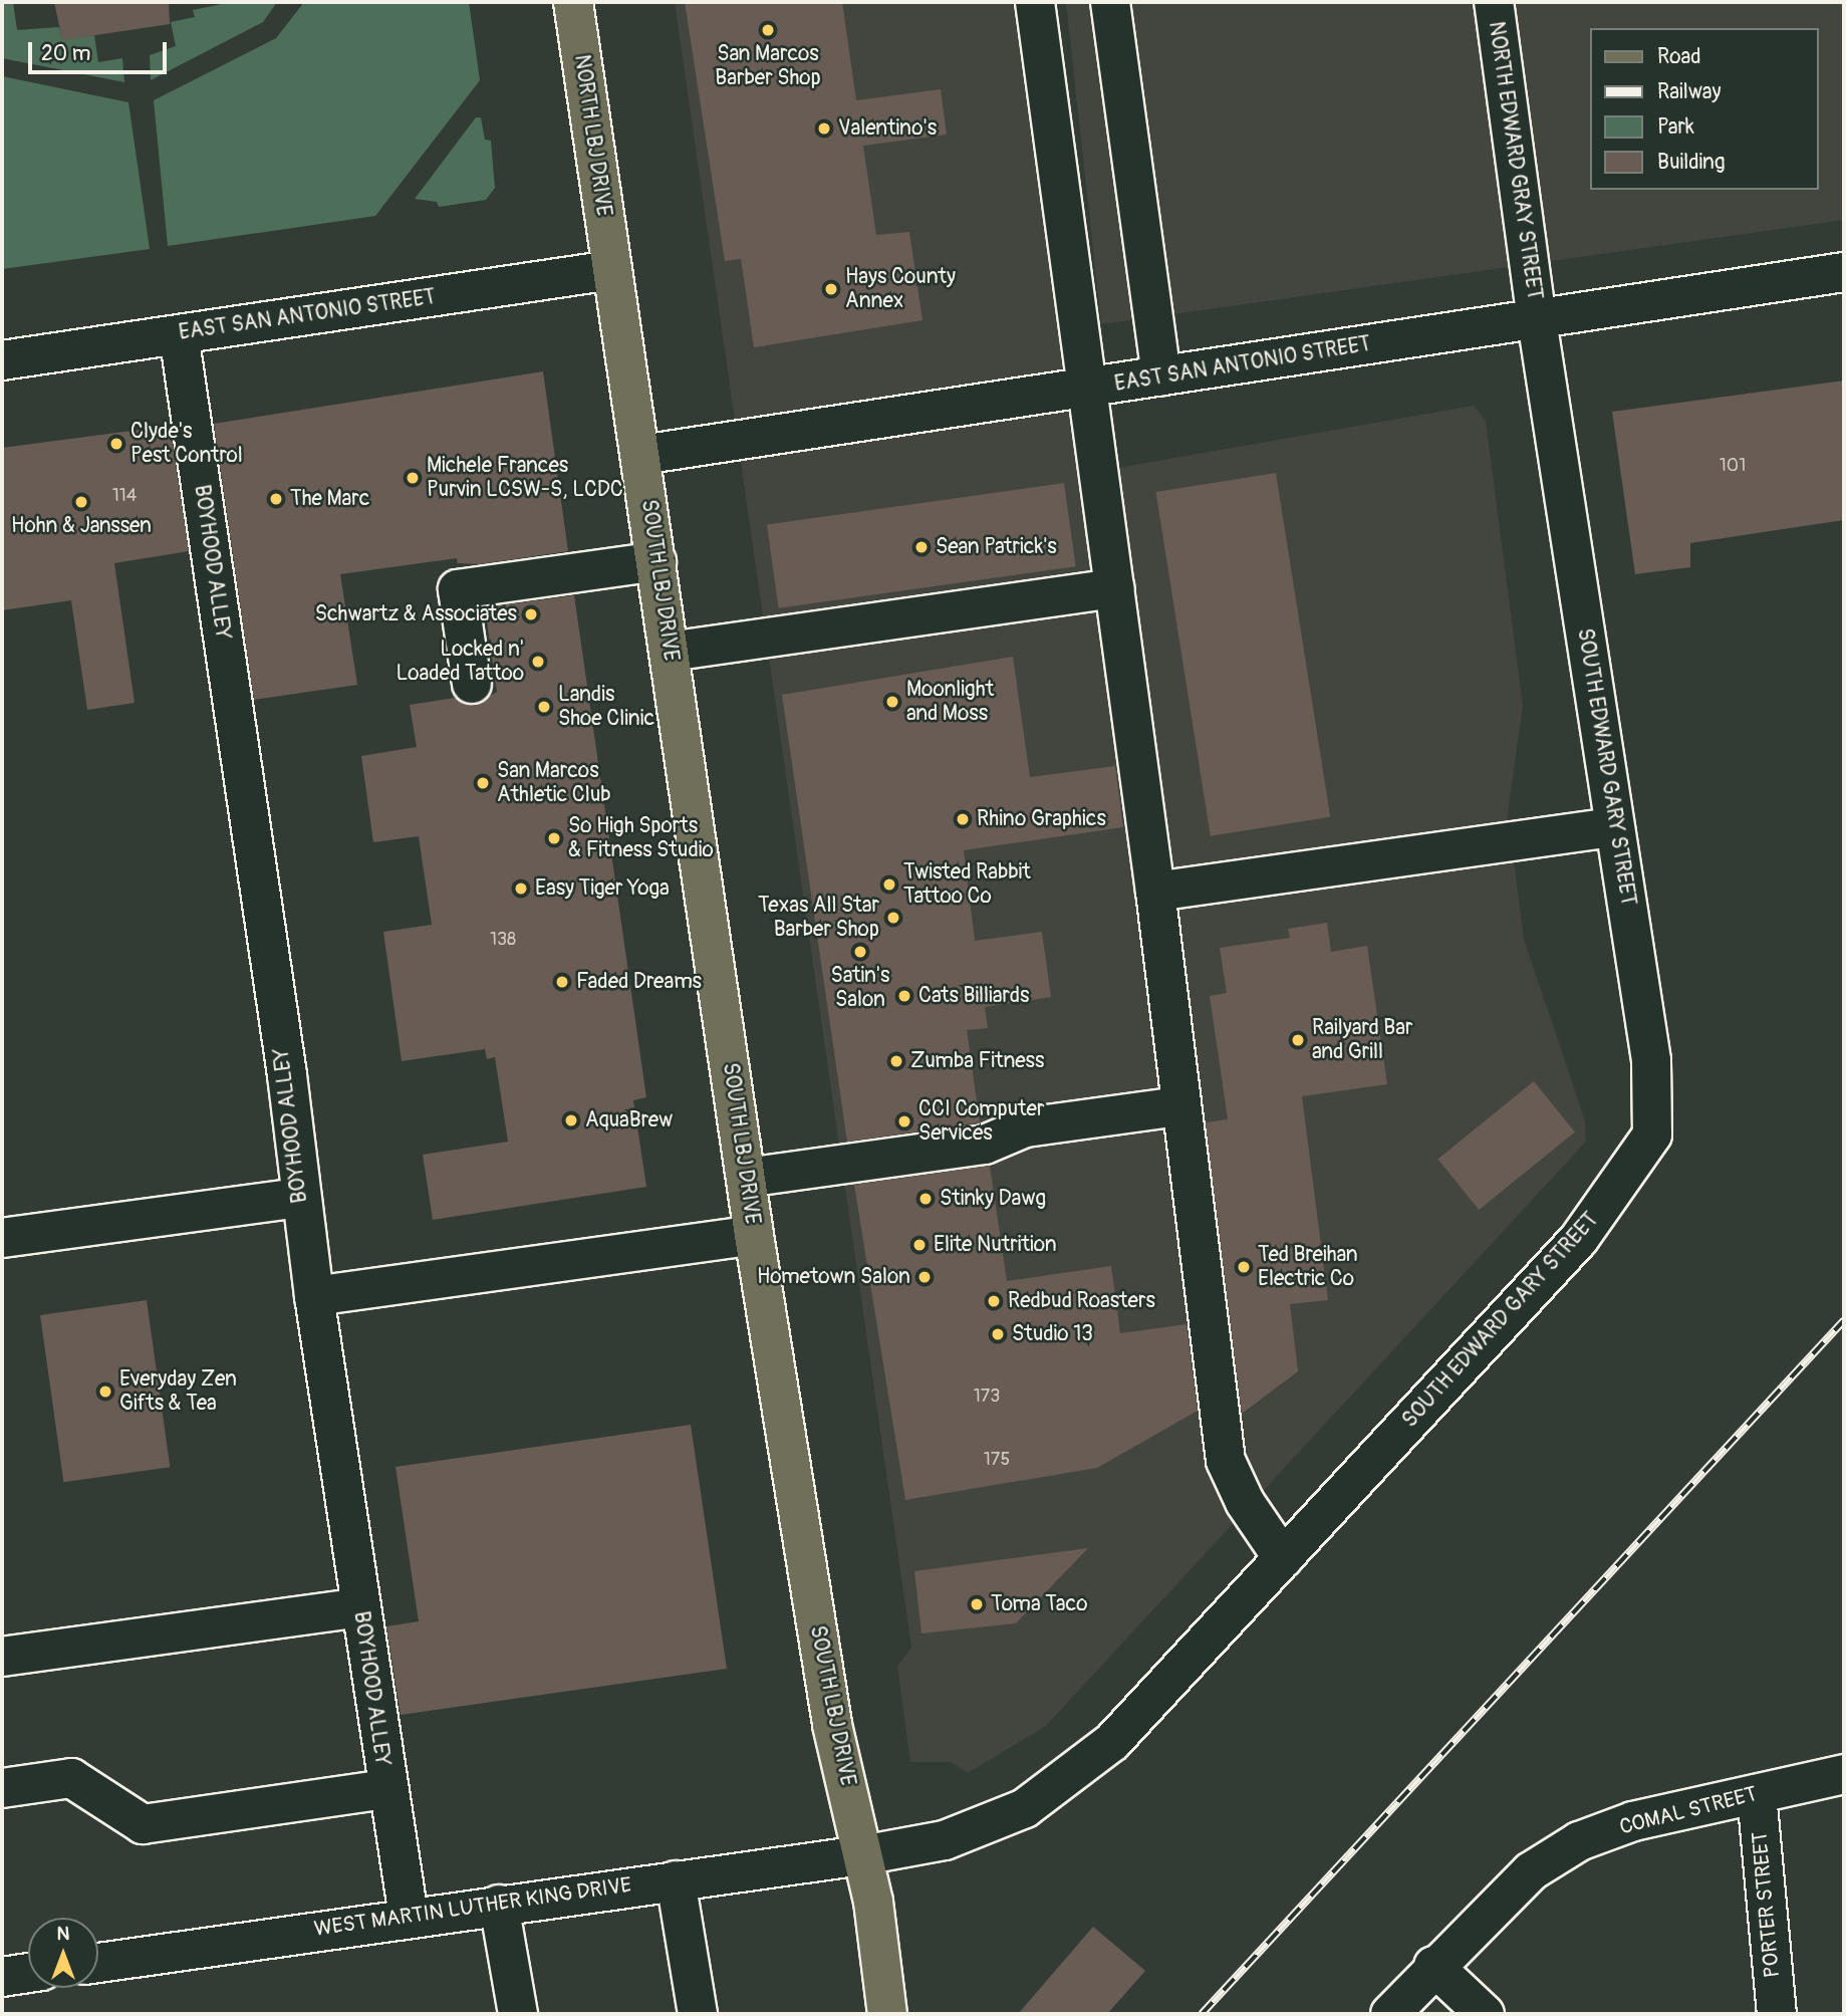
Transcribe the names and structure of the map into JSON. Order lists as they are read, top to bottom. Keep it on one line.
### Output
{"streets":{"main road":["NORTH LBJ DRIVE","SOUTH LBJ DRIVE"],"street":["NORTH EDWARD GRAY STREET","EAST SAN ANTONIO STREET","BOYHOOD ALLEY","SOUTH EDWARD GARY STREET","COMAL STREET","PORTER STREET","WEST MARTIN LUTHER KING DRIVE"]},"crossings":[["NORTH LBJ DRIVE","EAST SAN ANTONIO STREET"],["NORTH LBJ DRIVE","SOUTH LBJ DRIVE"],["NORTH EDWARD GRAY STREET","EAST SAN ANTONIO STREET"],["NORTH EDWARD GRAY STREET","SOUTH EDWARD GARY STREET"],["EAST SAN ANTONIO STREET","BOYHOOD ALLEY"],["EAST SAN ANTONIO STREET","SOUTH LBJ DRIVE"],["EAST SAN ANTONIO STREET","SOUTH EDWARD GARY STREET"],["BOYHOOD ALLEY","WEST MARTIN LUTHER KING DRIVE"],["SOUTH LBJ DRIVE","SOUTH EDWARD GARY STREET"],["SOUTH LBJ DRIVE","WEST MARTIN LUTHER KING DRIVE"],["SOUTH EDWARD GARY STREET","WEST MARTIN LUTHER KING DRIVE"],["COMAL STREET","PORTER STREET"]],"places":["San Marcos Barber Shop","Valentino's","Hays County Annex","Clyde's Pest Control","Michele Frances Purvin LCSW-S, LCDC","The Marc","Hohn & Janssen","Sean Patrick's","Schwartz & Associates","Locked n' Loaded Tattoo","Moonlight and Moss","Landis Shoe Clinic","San Marcos Athletic Club","Rhino Graphics","So High Sports & Fitness Studio","Twisted Rabbit Tattoo Co","Easy Tiger Yoga","Texas All Star Barber Shop","Satin's Salon","Faded Dreams","Cats Billiards","Railyard Bar and Grill","Zumba Fitness","AquaBrew","CCI Computer Services","Stinky Dawg","Elite Nutrition","Ted Breihan Electric Co","Hometown Salon","Redbud Roasters","Studio 13","Everyday Zen Gifts & Tea","Toma Taco"],"house_numbers":["101","114","138","173","175"],"legend":["Road","Railway","Park","Building"],"scale_bar":"20 m","north":"top"}
